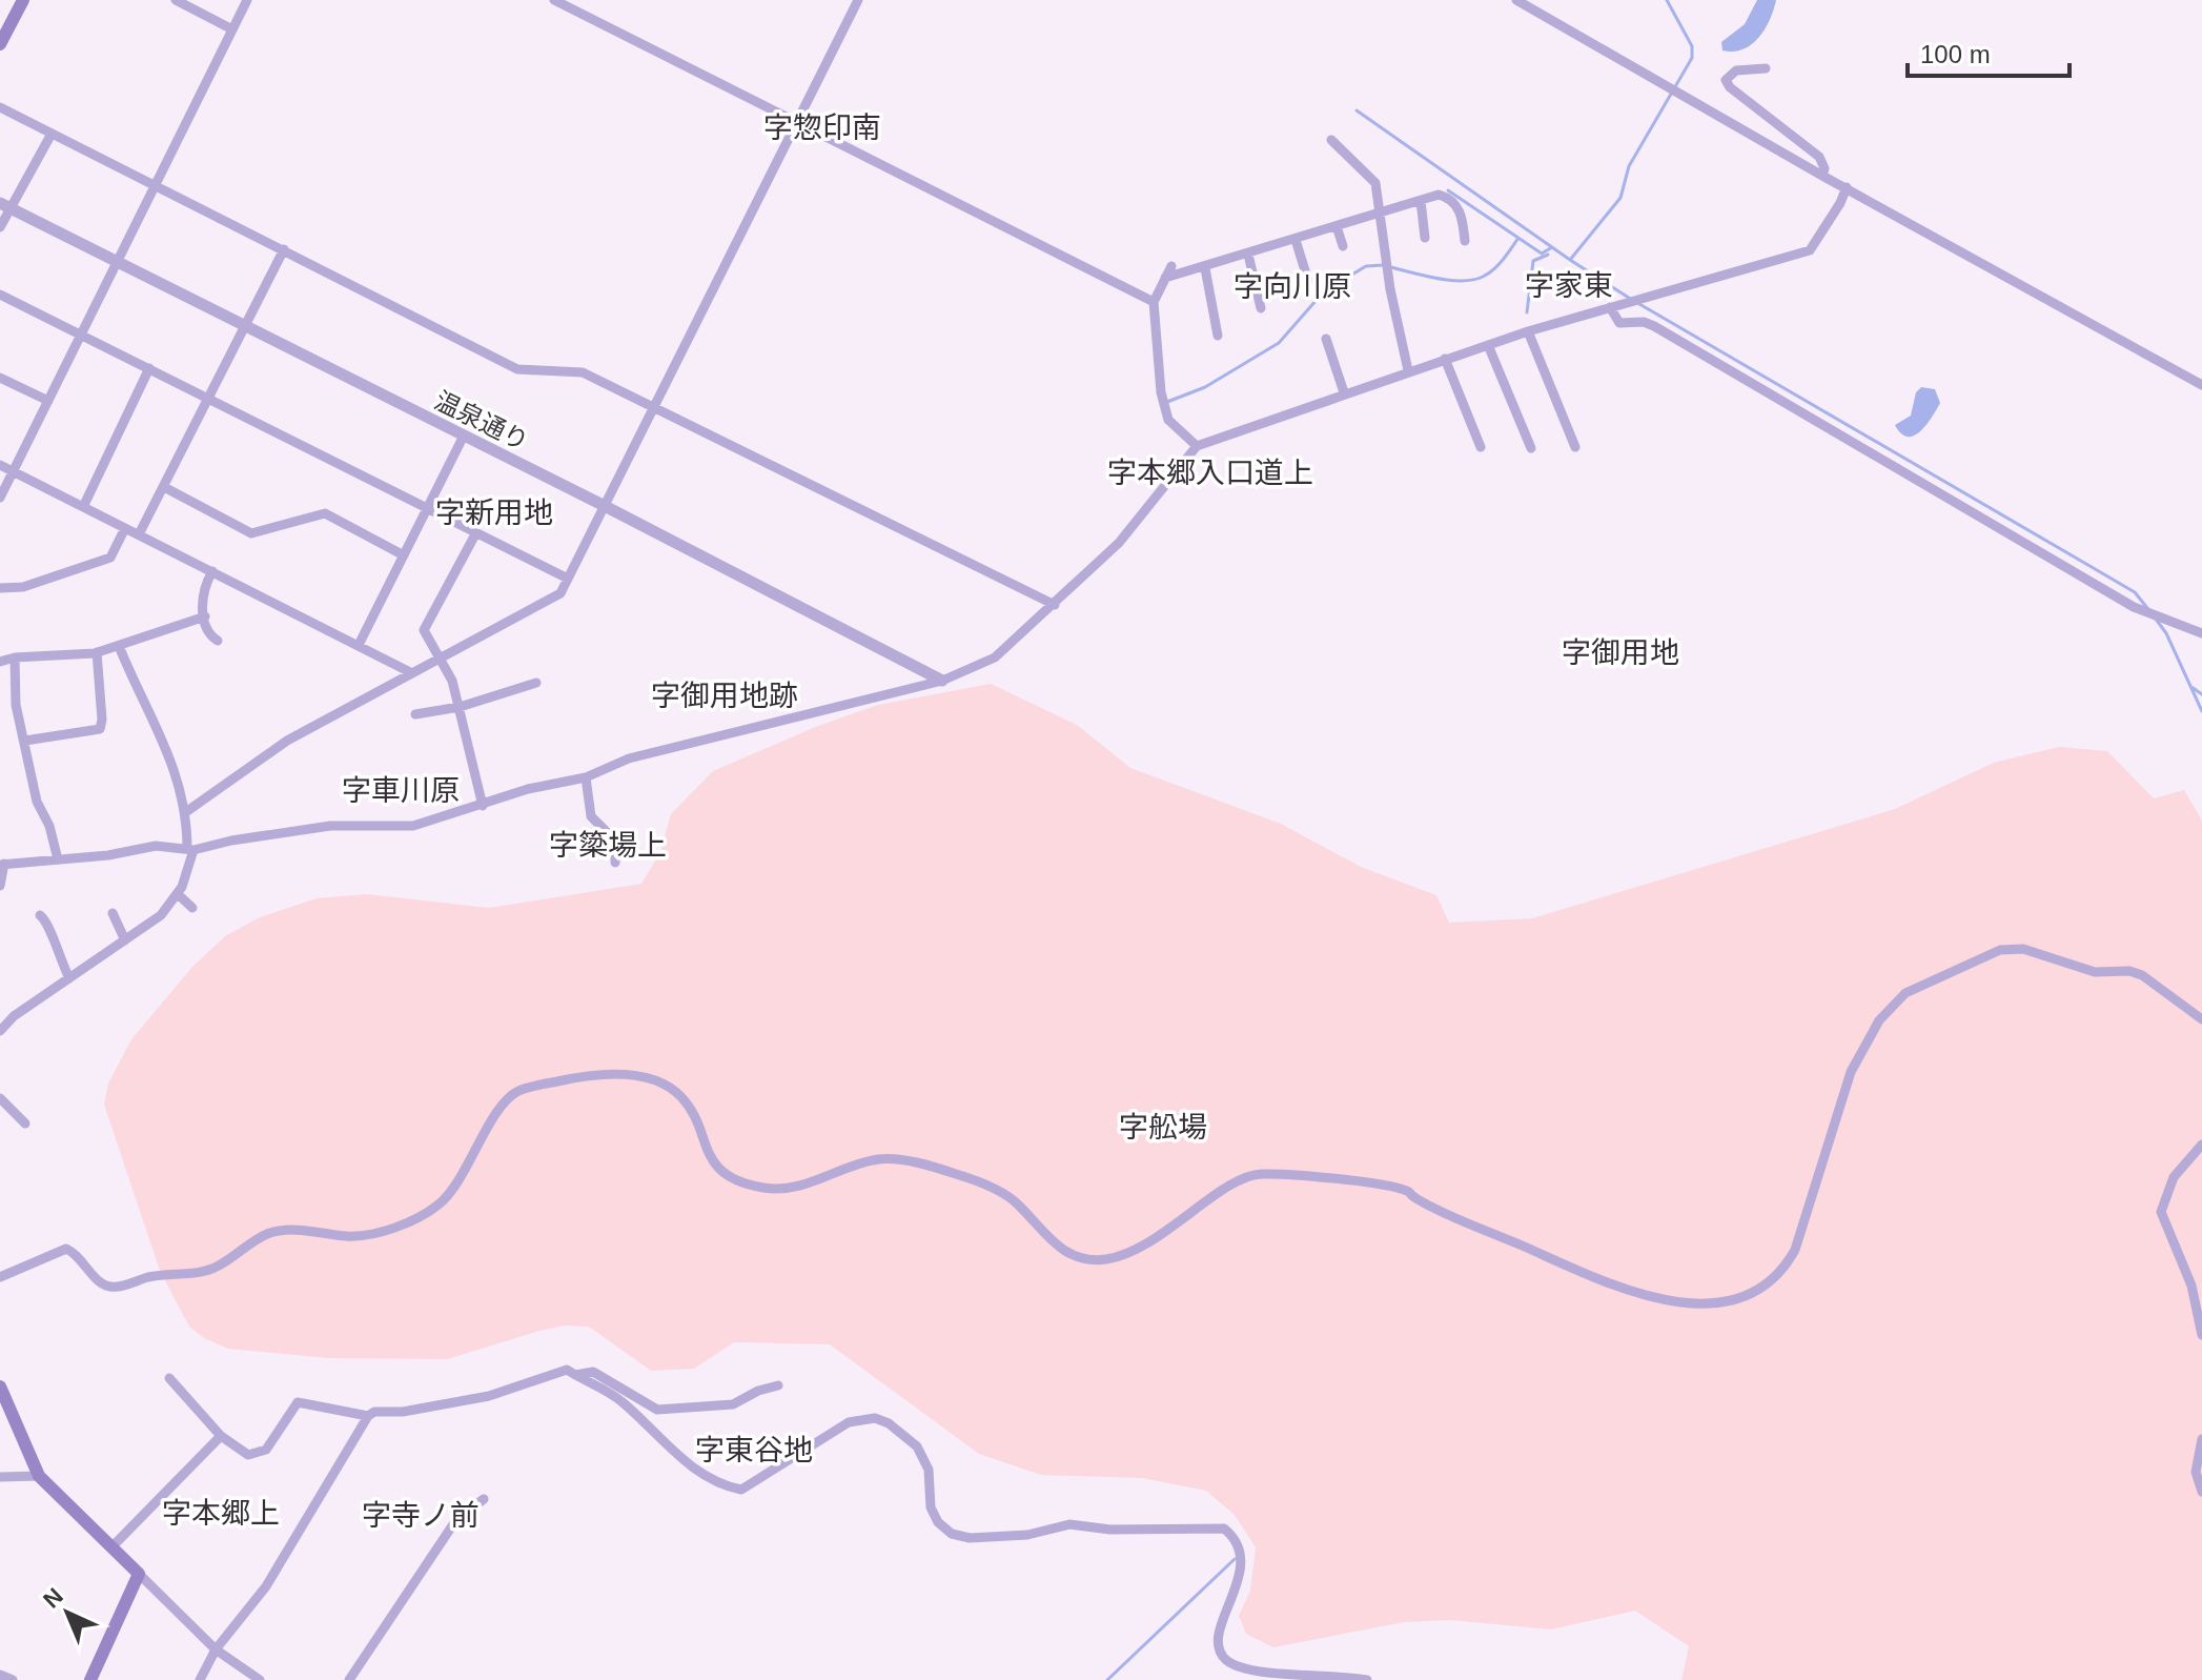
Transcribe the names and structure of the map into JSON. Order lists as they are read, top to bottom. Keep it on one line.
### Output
{"streets":{"street":["温泉通り"]},"districts":["字惣印南","字家東","字向川原","字本郷入口道上","字新用地","字御用地","字御用地跡","字車川原","字簗場上","字舩場","字東谷地","字本郷上","字寺ノ前"],"scale_bar":"100 m","north":"top left"}
